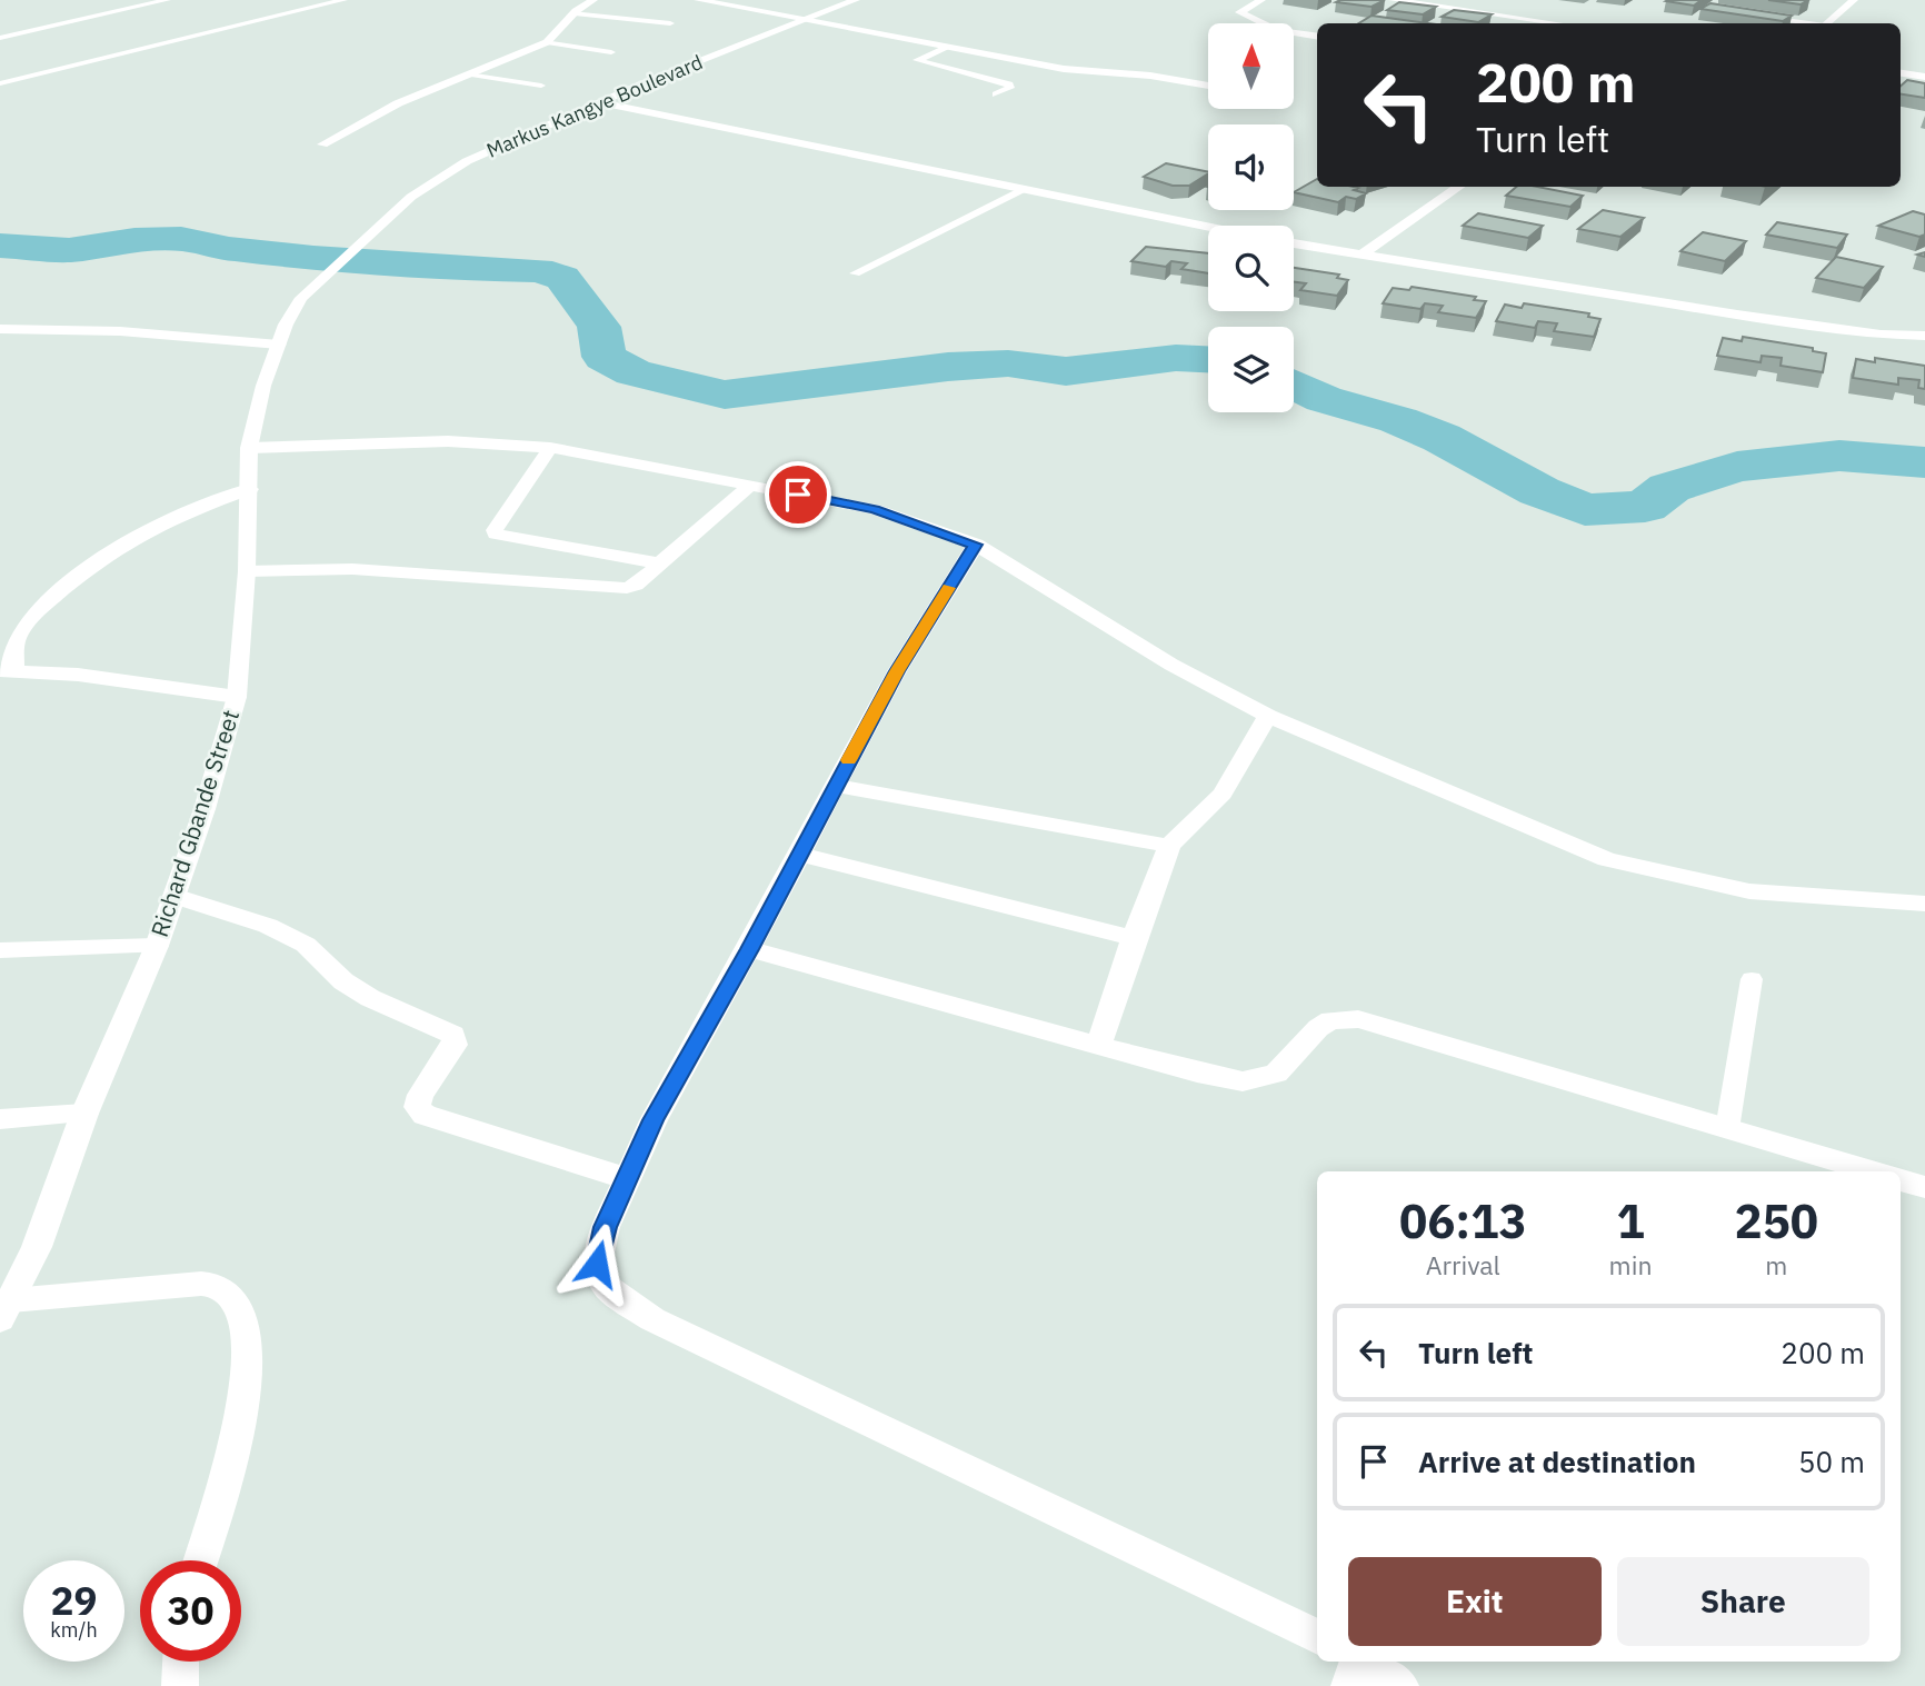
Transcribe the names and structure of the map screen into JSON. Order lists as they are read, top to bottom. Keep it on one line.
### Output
{"streets":{"street":["Markus Kangye Boulevard","Richard Gbande Street"]},"crossings":[["Markus Kangye Boulevard","Richard Gbande Street"]],"north":"top","page":{"turn":["200 m","Turn left"],"eta":["06:13","Arrival","1","min","250","m"],"list":[{"name":"Turn left","value":"200 m"},{"name":"Arrive at destination","value":"50 m"}],"buttons":["Exit","Share"],"speed":"29 km/h","limit":"30"}}
